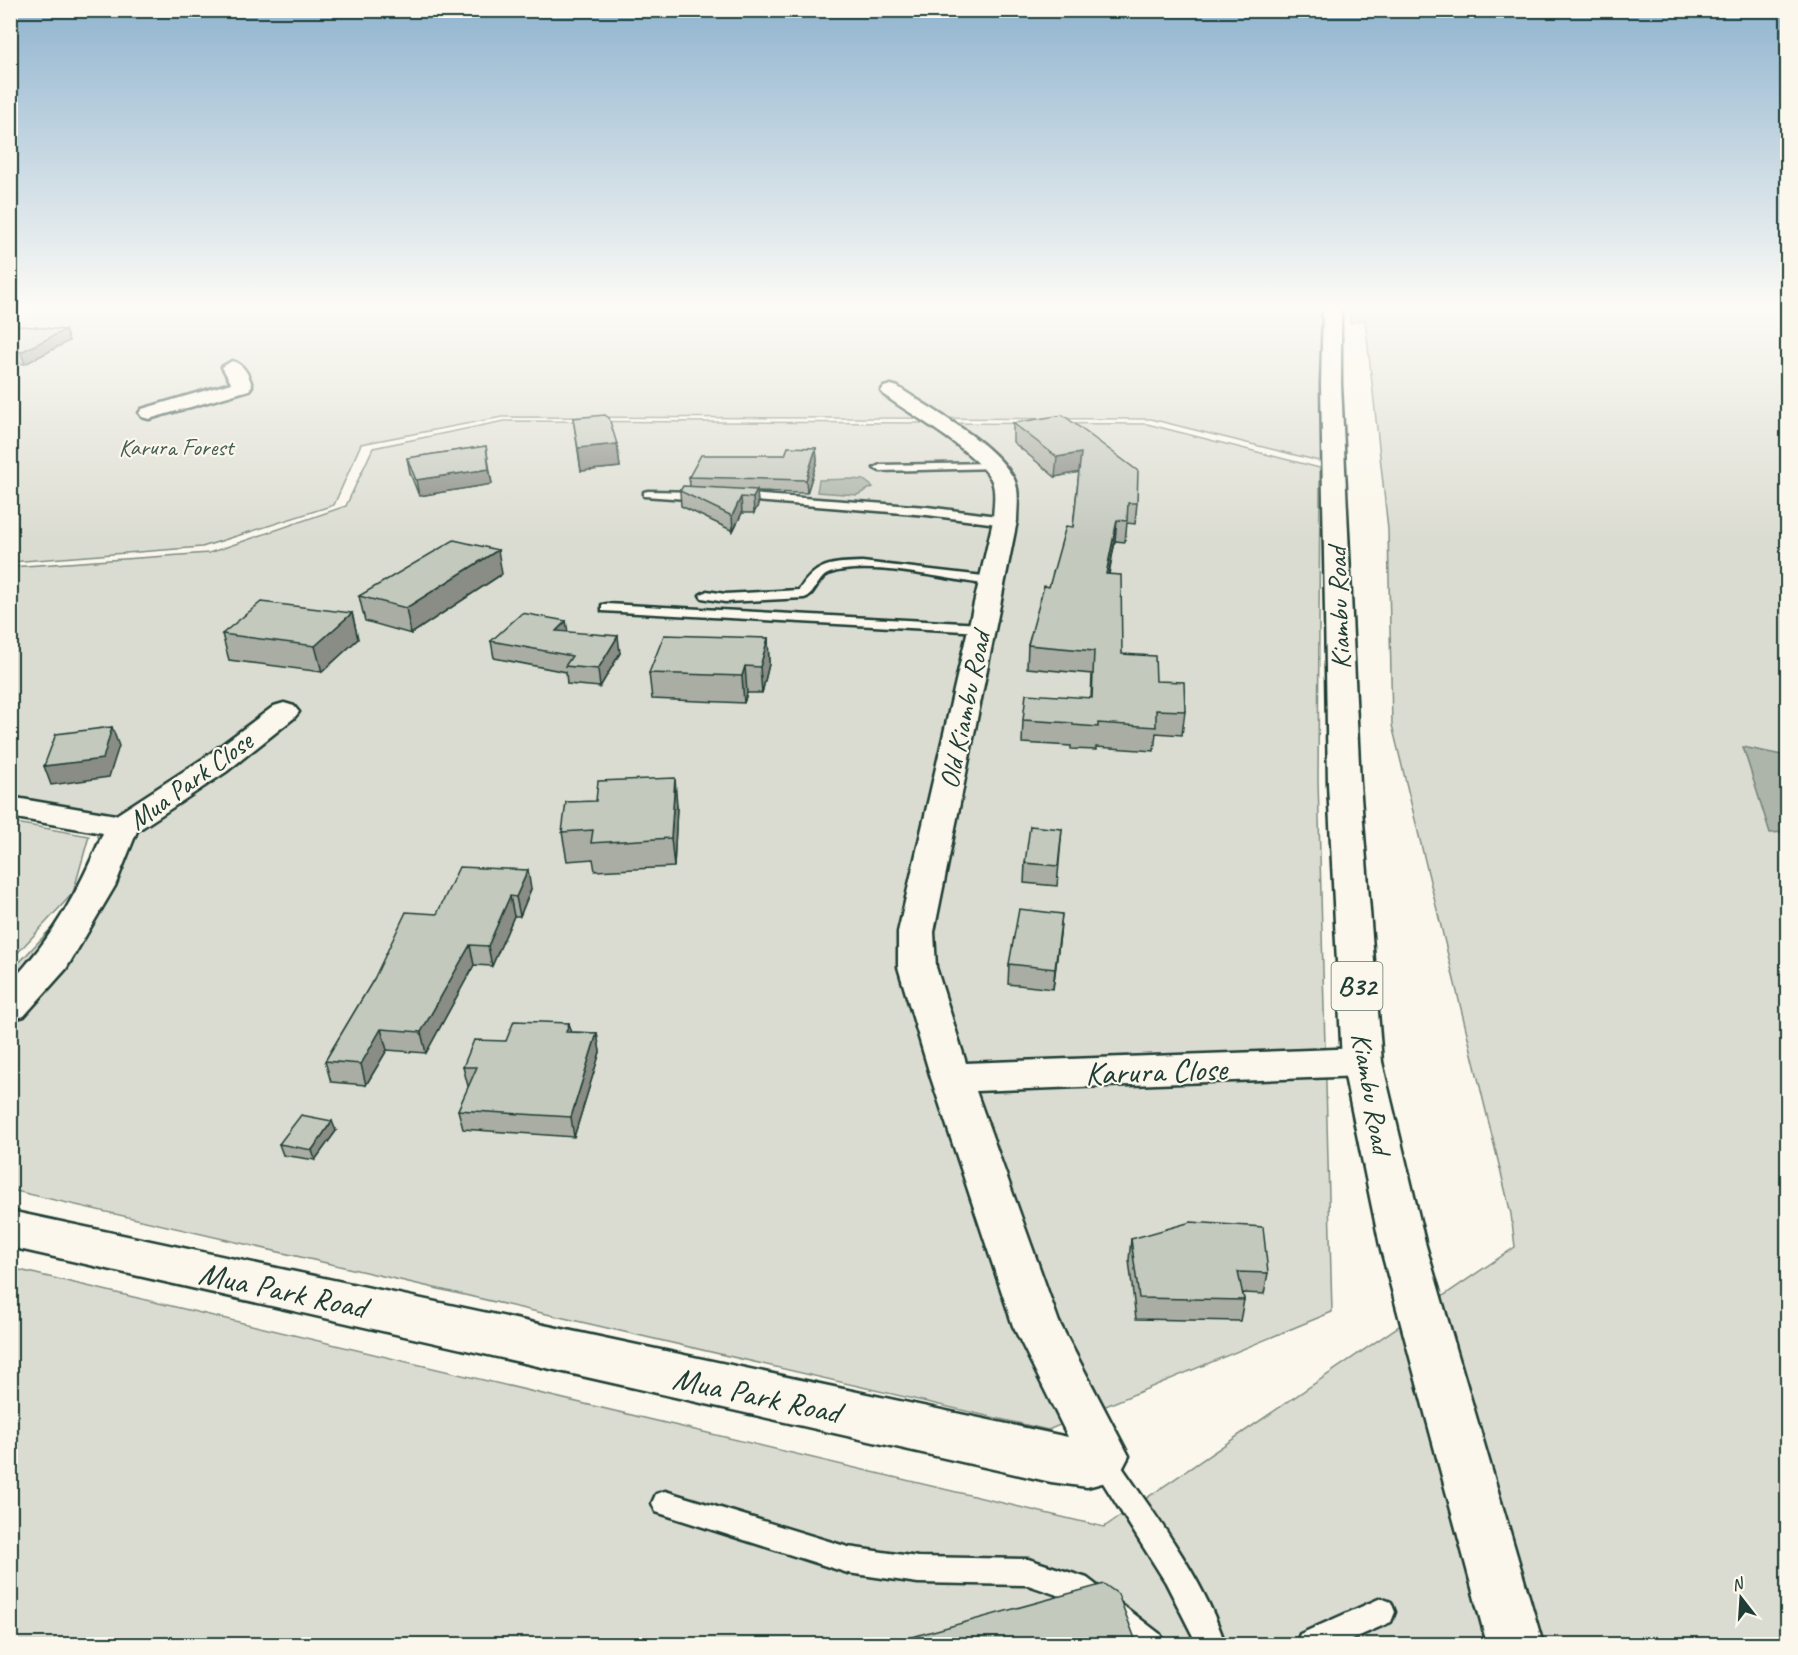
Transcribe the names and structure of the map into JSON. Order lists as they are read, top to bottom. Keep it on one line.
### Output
{"streets":{"main road":["Kiambu Road","Old Kiambu Road","Mua Park Close","B32","Karura Close","Mua Park Road"]},"crossings":[["Kiambu Road","Karura Close"],["Old Kiambu Road","Karura Close"]],"parks":["Karura Forest"],"north":"top"}
